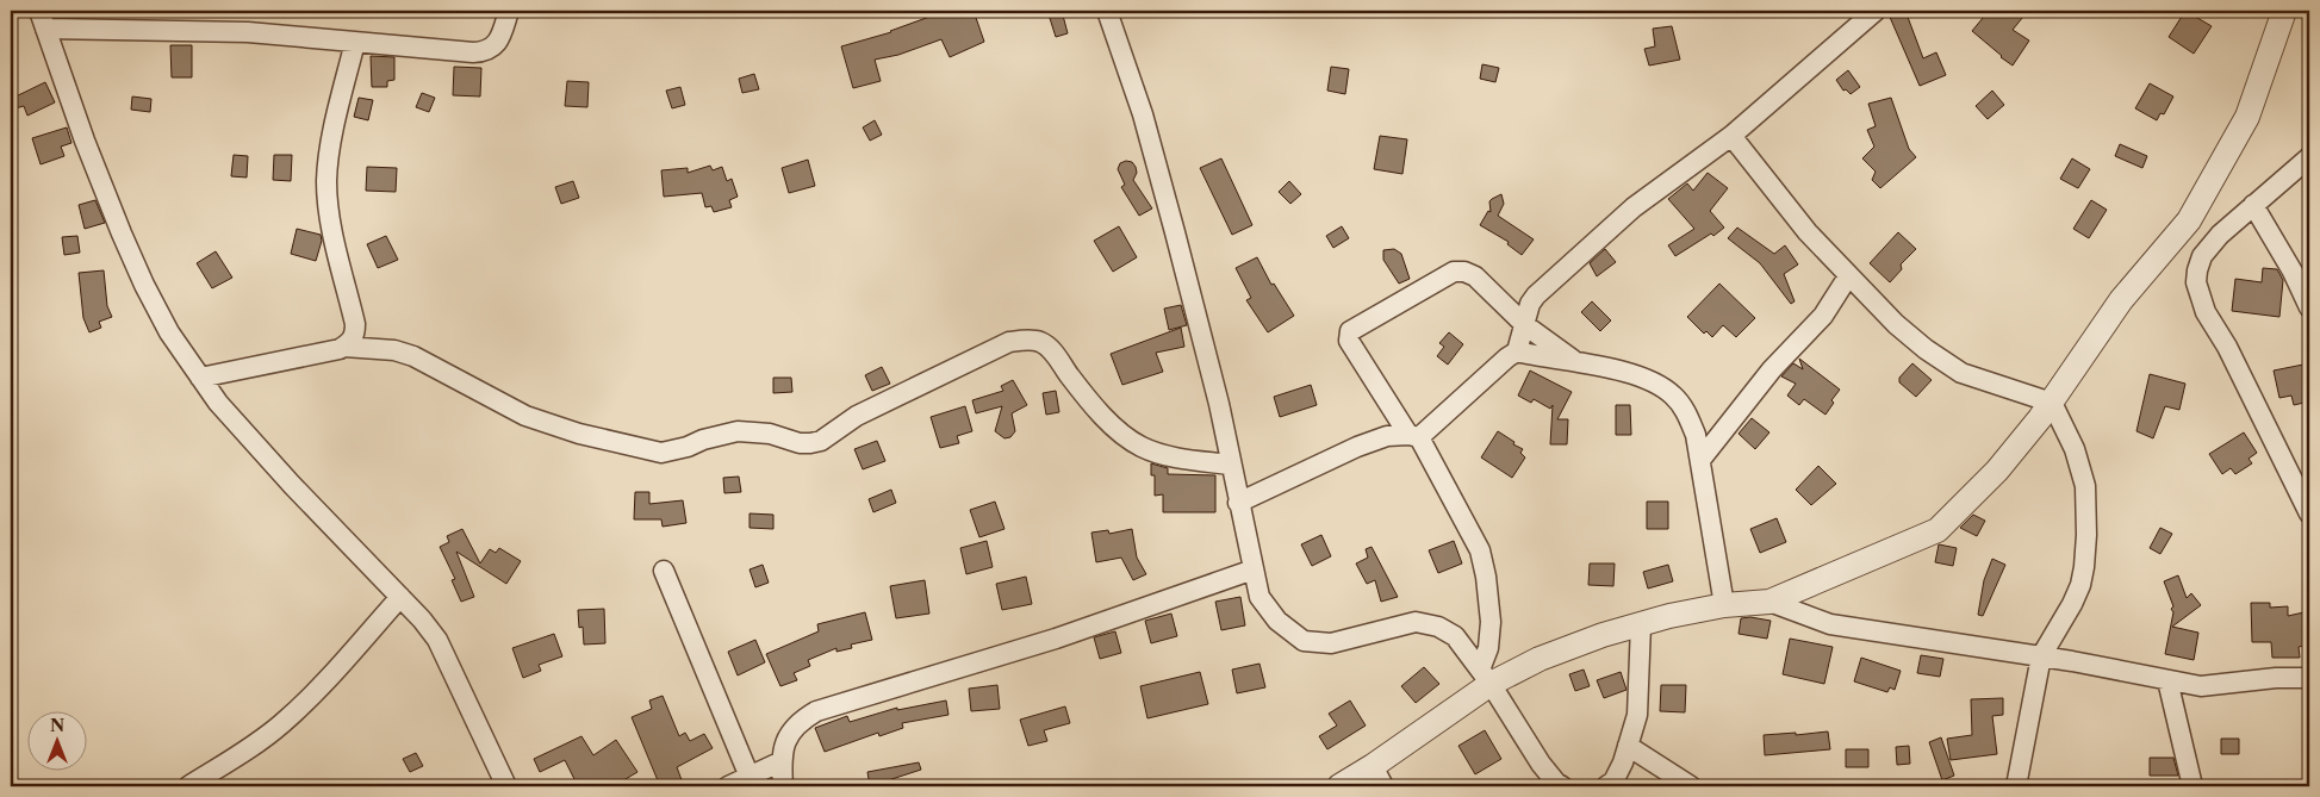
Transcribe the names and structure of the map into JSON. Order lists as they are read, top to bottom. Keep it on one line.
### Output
{"north":"top"}
